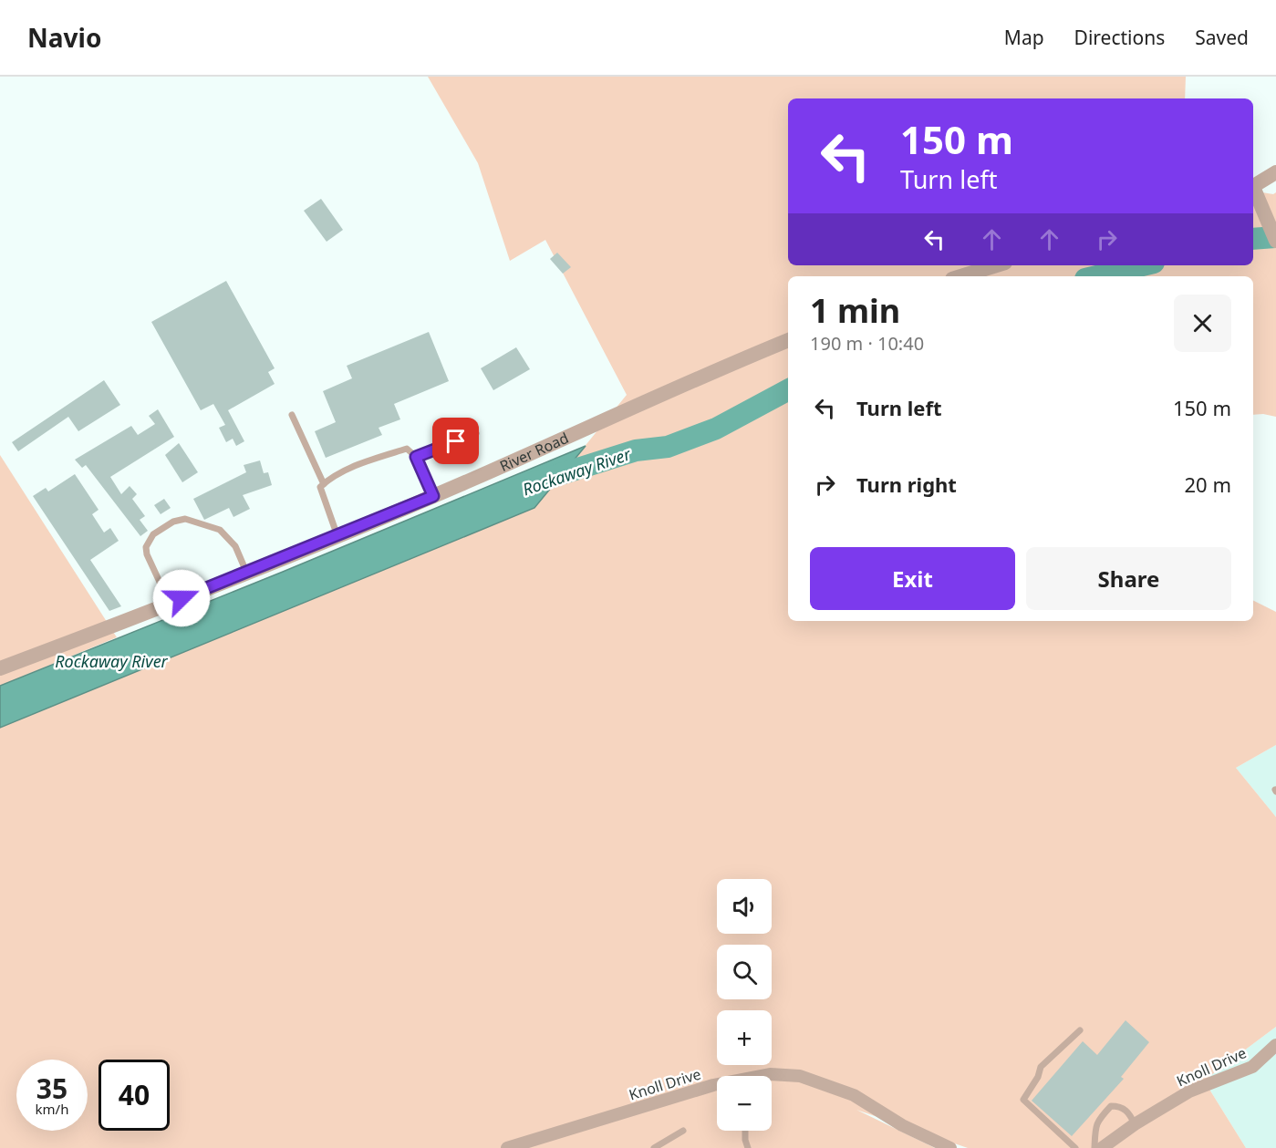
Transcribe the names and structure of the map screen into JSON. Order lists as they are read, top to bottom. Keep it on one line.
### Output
{"streets":{"street":["River Road","Knoll Drive"]},"water":["Rockaway River"],"page":{"header":"Navio","nav":["Map","Directions","Saved"],"turn":["150 m","Turn left"],"heading":["1 min","190 m · 10:40"],"list":[{"name":"Turn left","value":"150 m"},{"name":"Turn right","value":"20 m"}],"buttons":["Exit","Share"],"map_buttons":["+","−"],"speed":"35 km/h","limit":"40"}}
